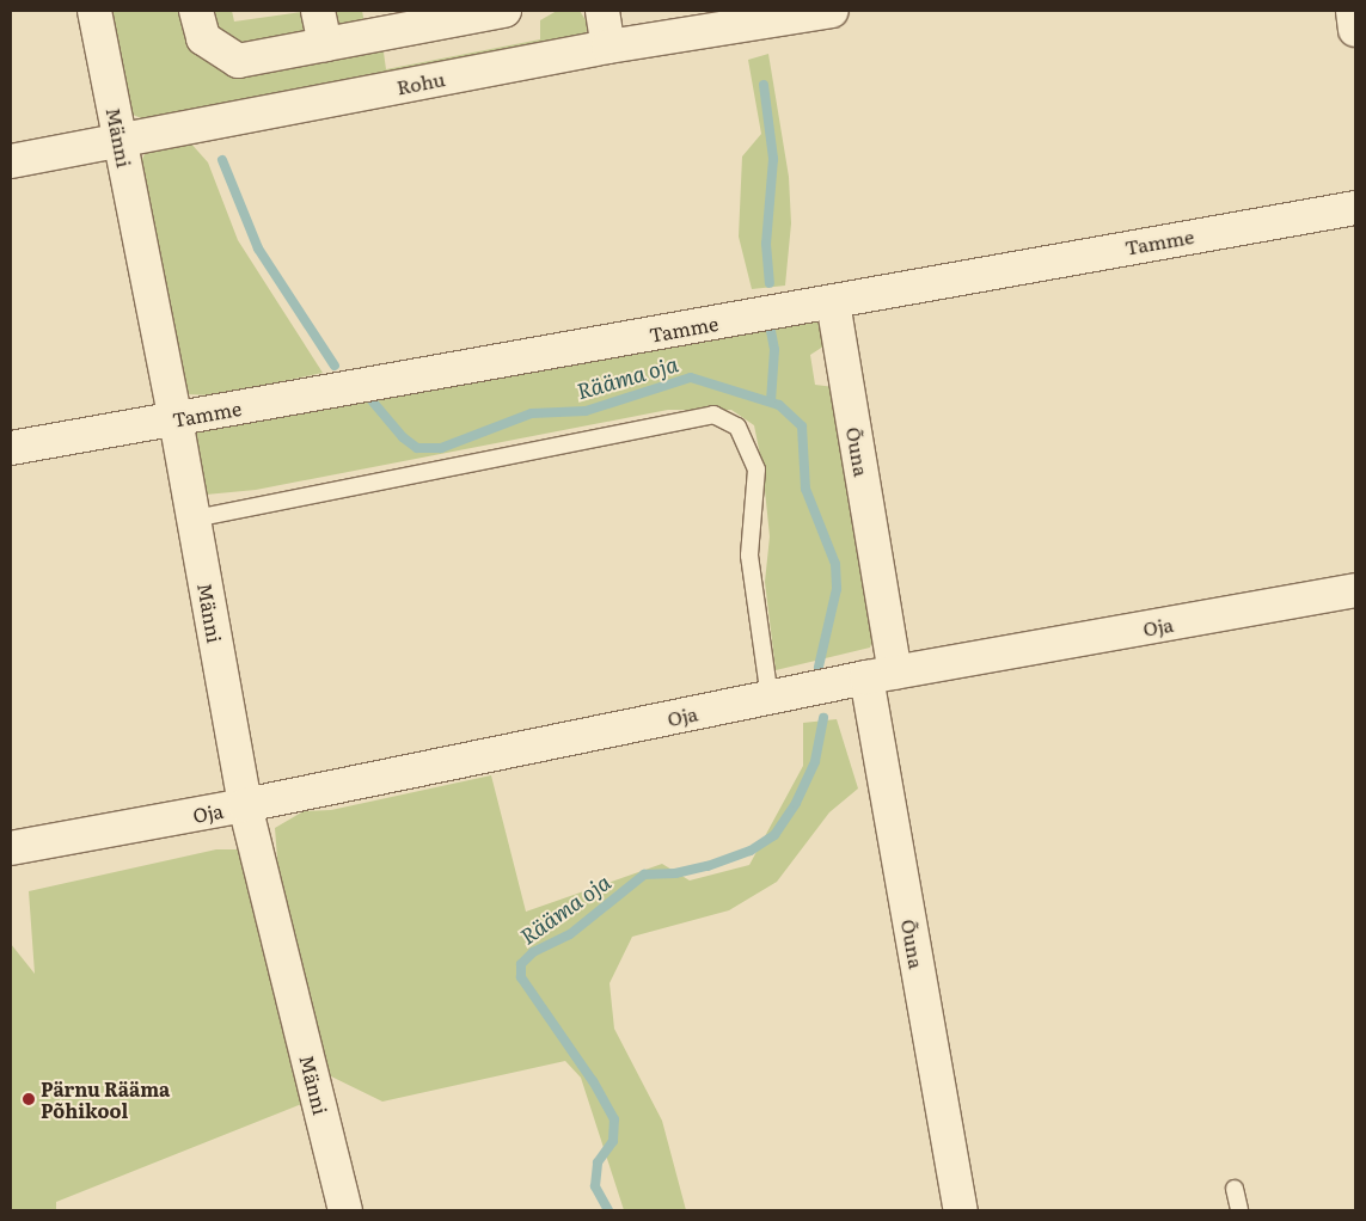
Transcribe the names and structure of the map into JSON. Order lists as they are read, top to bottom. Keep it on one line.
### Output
{"streets":{"street":["Rohu","Männi","Tamme","Õuna","Oja"]},"crossings":[["Rohu","Männi"],["Männi","Tamme"],["Männi","Oja"],["Tamme","Õuna"],["Õuna","Oja"]],"water":["Rääma oja"],"places":["Pärnu Rääma Põhikool"]}
